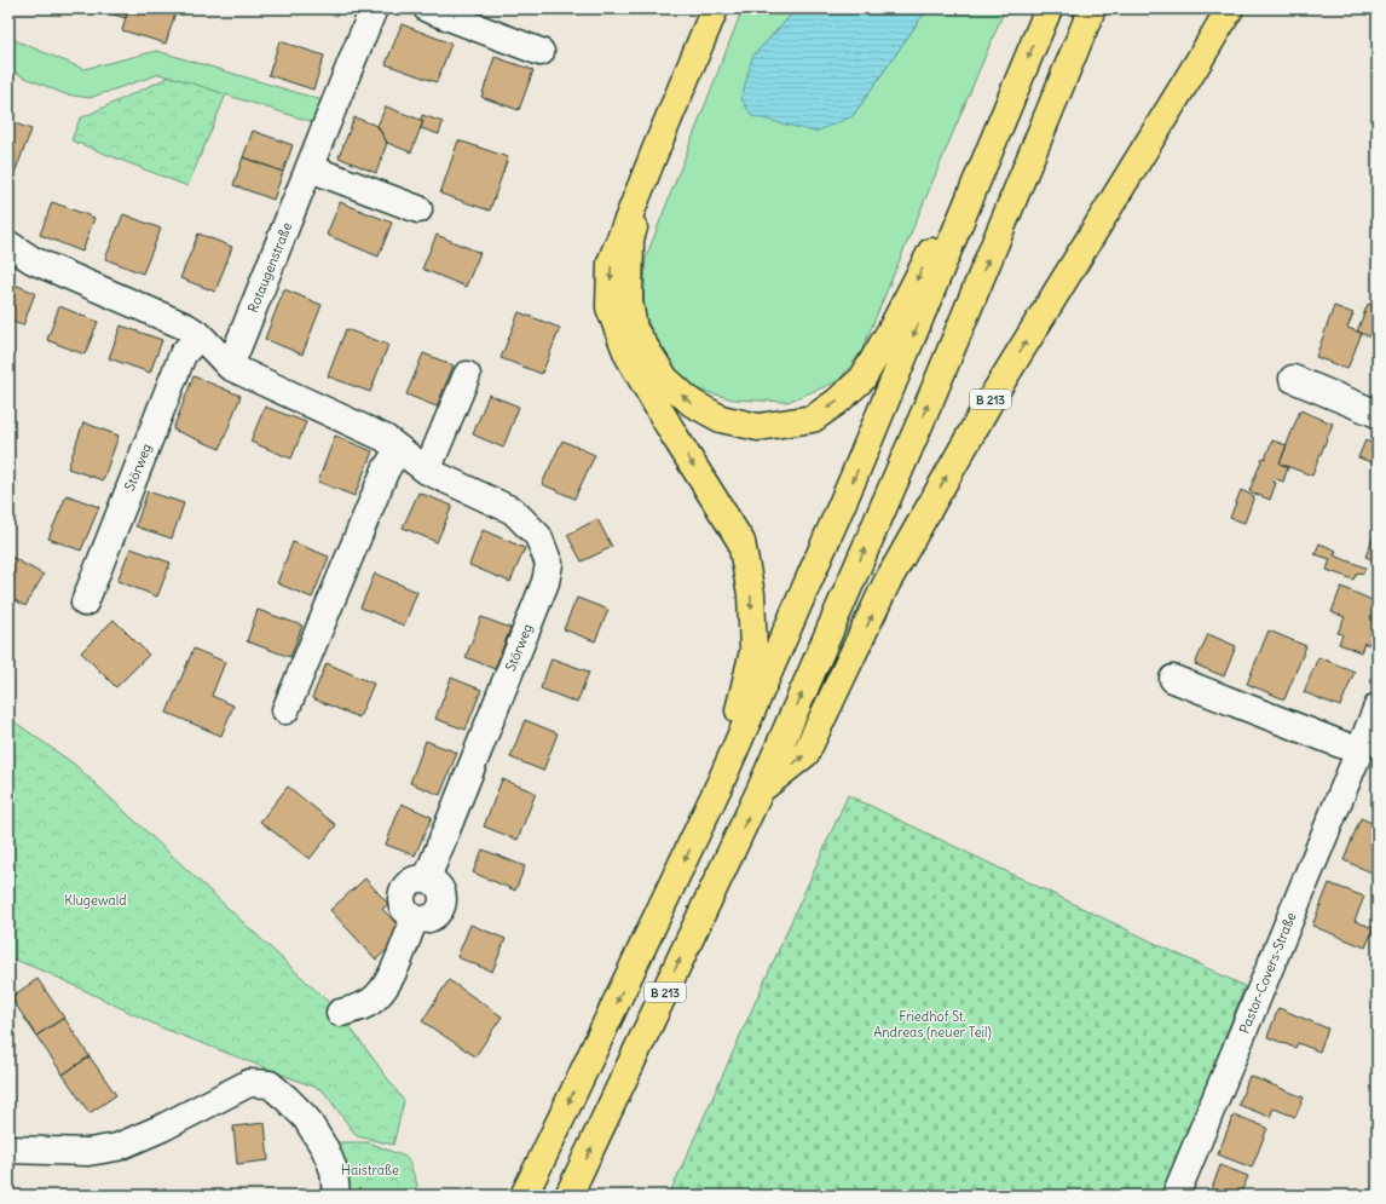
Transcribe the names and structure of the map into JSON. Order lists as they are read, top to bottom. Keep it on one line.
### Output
{"streets":{"highway":["B 213"],"street":["Rotaugenstraße","Störweg","Pastor-Covers-Straße"]},"crossings":[["Rotaugenstraße","Störweg"]],"parks":["Klugewald","Friedhof St. Andreas (neuer Teil)","Haistraße"]}
